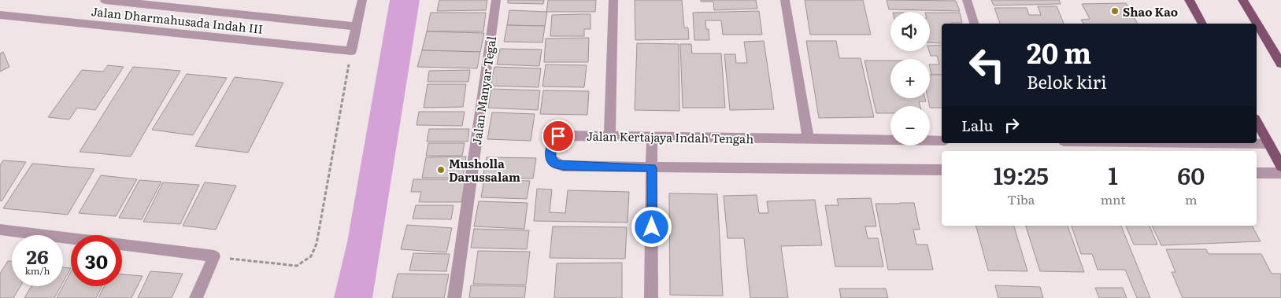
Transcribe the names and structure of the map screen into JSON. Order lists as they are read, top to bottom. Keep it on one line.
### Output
{"streets":{"street":["Jalan Dharmahusada Indah III","Jalan Manyar Tegal","Jalan Kertajaya Indah Tengah"]},"places":["Shao Kao","Musholla Darussalam"],"page":{"map_buttons":["+","−"],"turn":["20 m","Belok kiri"],"then":"Lalu","eta":["19:25","Tiba","1","mnt","60","m"],"speed":"26 km/h","limit":"30"}}
